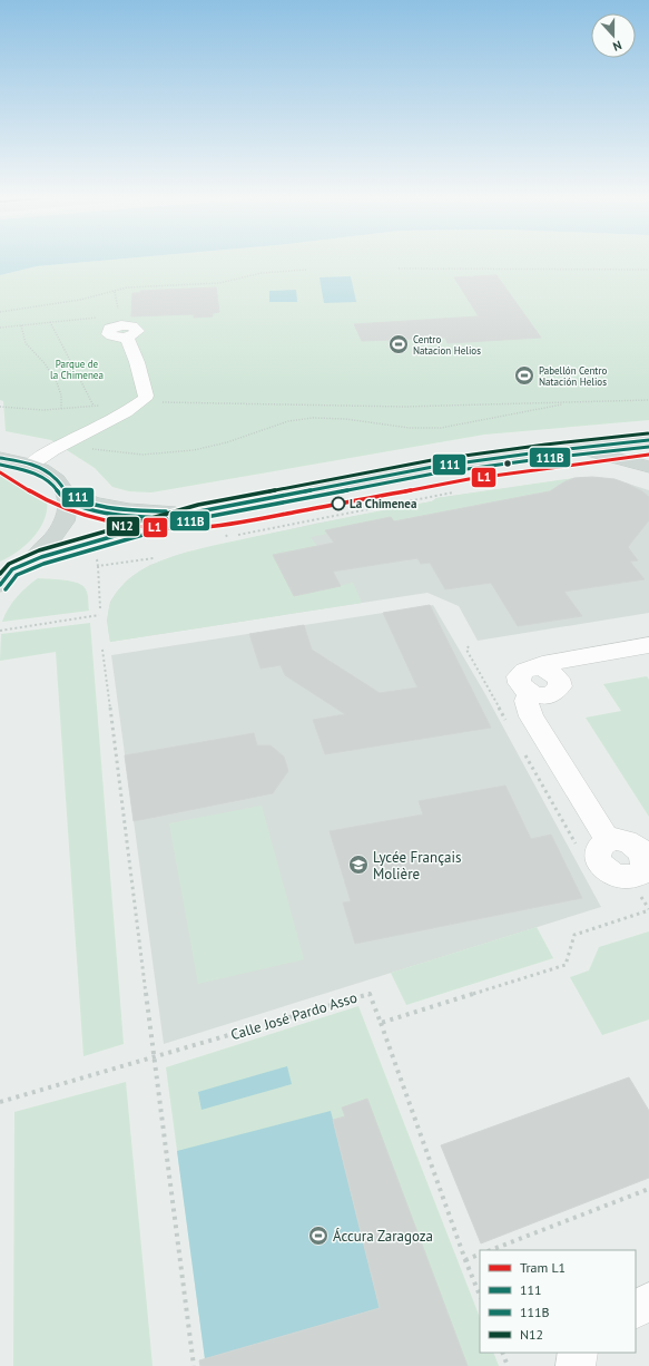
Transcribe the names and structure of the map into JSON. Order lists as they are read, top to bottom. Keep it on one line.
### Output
{"streets":{"path":["Calle José Pardo Asso"]},"parks":["Parque de la Chimenea"],"places":{"sports":["Centro Natacion Helios","Pabellón Centro Natación Helios","Áccura Zaragoza"],"other":["La Chimenea"],"school or university":["Lycée Français Molière"]},"lines":["transit line N12","transit line 111","transit line 111B","tram line L1"],"legend":["Tram L1","111","111B","N12"],"north":"bottom"}
